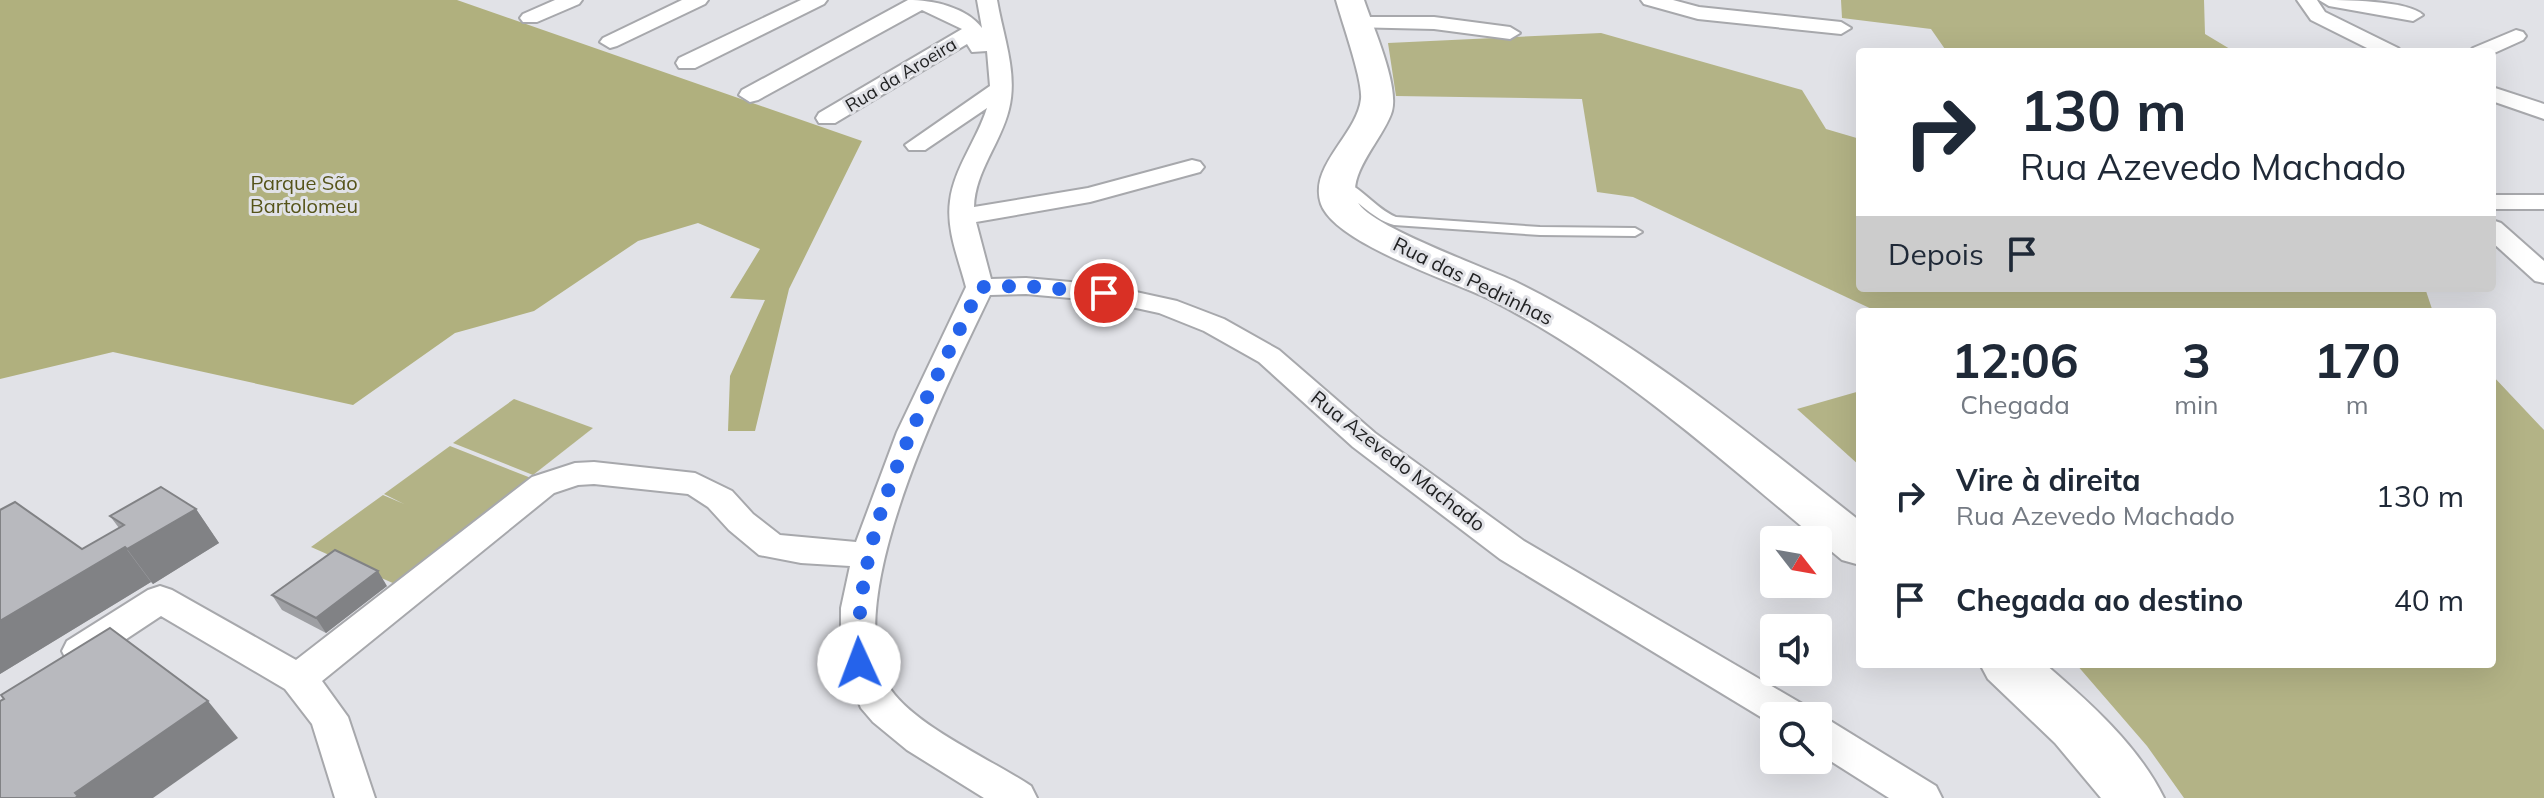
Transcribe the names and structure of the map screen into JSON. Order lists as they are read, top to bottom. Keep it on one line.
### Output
{"streets":{"main road":["Rua das Pedrinhas"],"street":["Rua da Aroeira","Rua Azevedo Machado"]},"parks":["Parque São Bartolomeu"],"north":"bottom right","page":{"turn":["130 m","Rua Azevedo Machado"],"then":"Depois","eta":["12:06","Chegada","3","min","170","m"],"list":[{"name":"Vire à direita","note":"Rua Azevedo Machado","value":"130 m"},{"name":"Chegada ao destino","value":"40 m"}]}}
